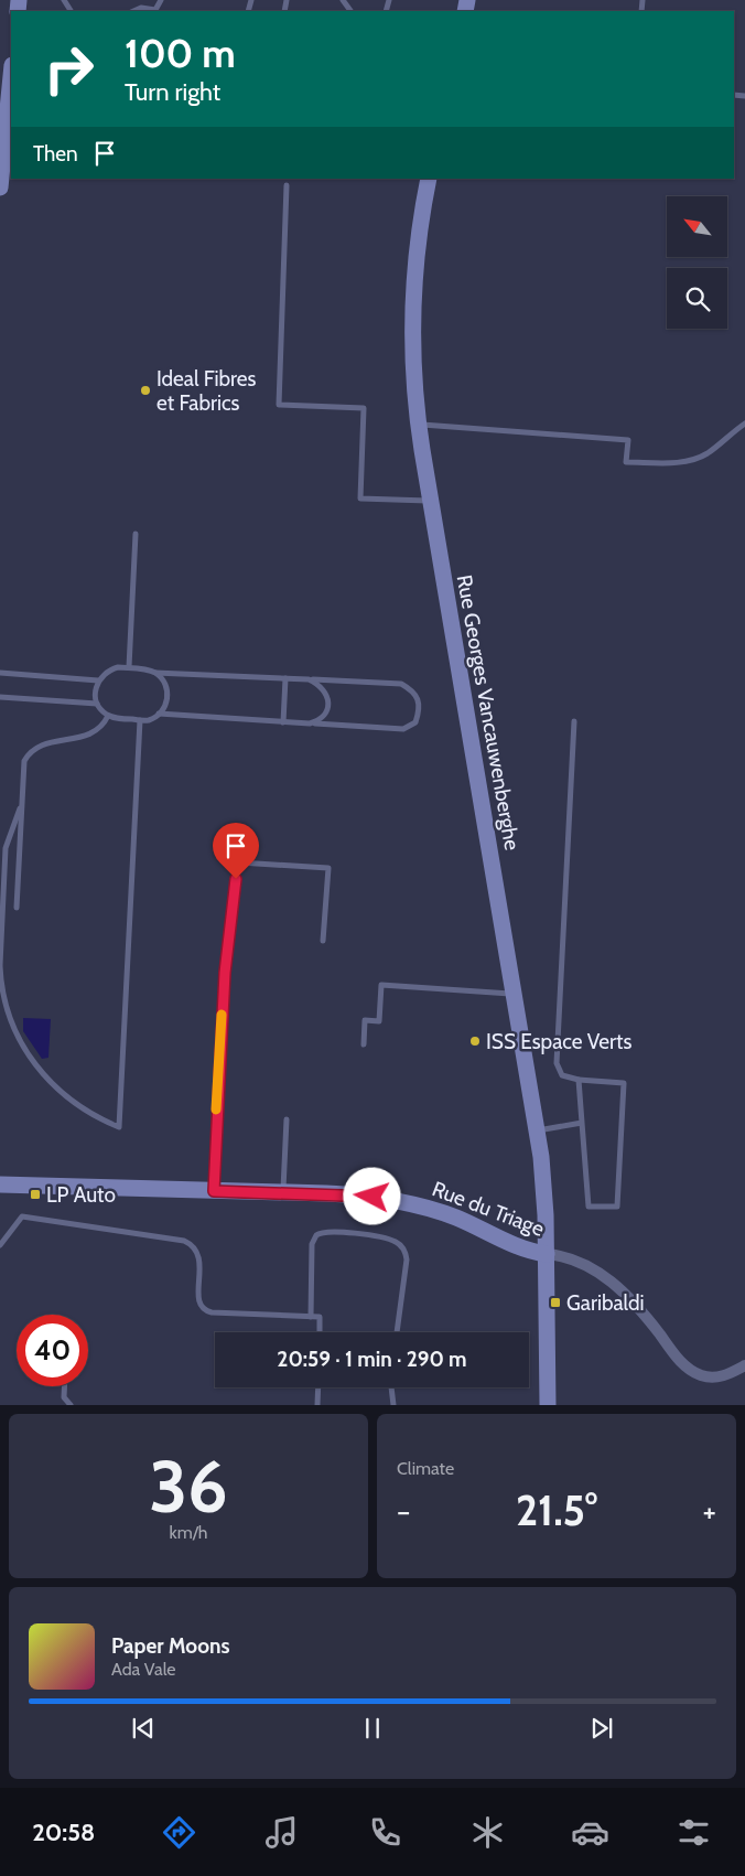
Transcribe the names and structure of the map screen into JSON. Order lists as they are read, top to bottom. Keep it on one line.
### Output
{"streets":{"street":["Rue Georges Vancauwenberghe","Rue du Triage"]},"crossings":[["Rue Georges Vancauwenberghe","Rue du Triage"]],"places":{"other":["Ideal Fibres et Fabrics","ISS Espace Verts"],"transit":["LP Auto","Garibaldi"]},"north":"top left","page":{"turn":["100 m","Turn right"],"then":"Then","limit":"40","trip":"20:59 · 1 min · 290 m","tile":[["36","km/h"],"Climate"],"heat":["−","21.5°","+"],"song":["Paper Moons","Ada Vale"],"tabs":"20:58"}}
